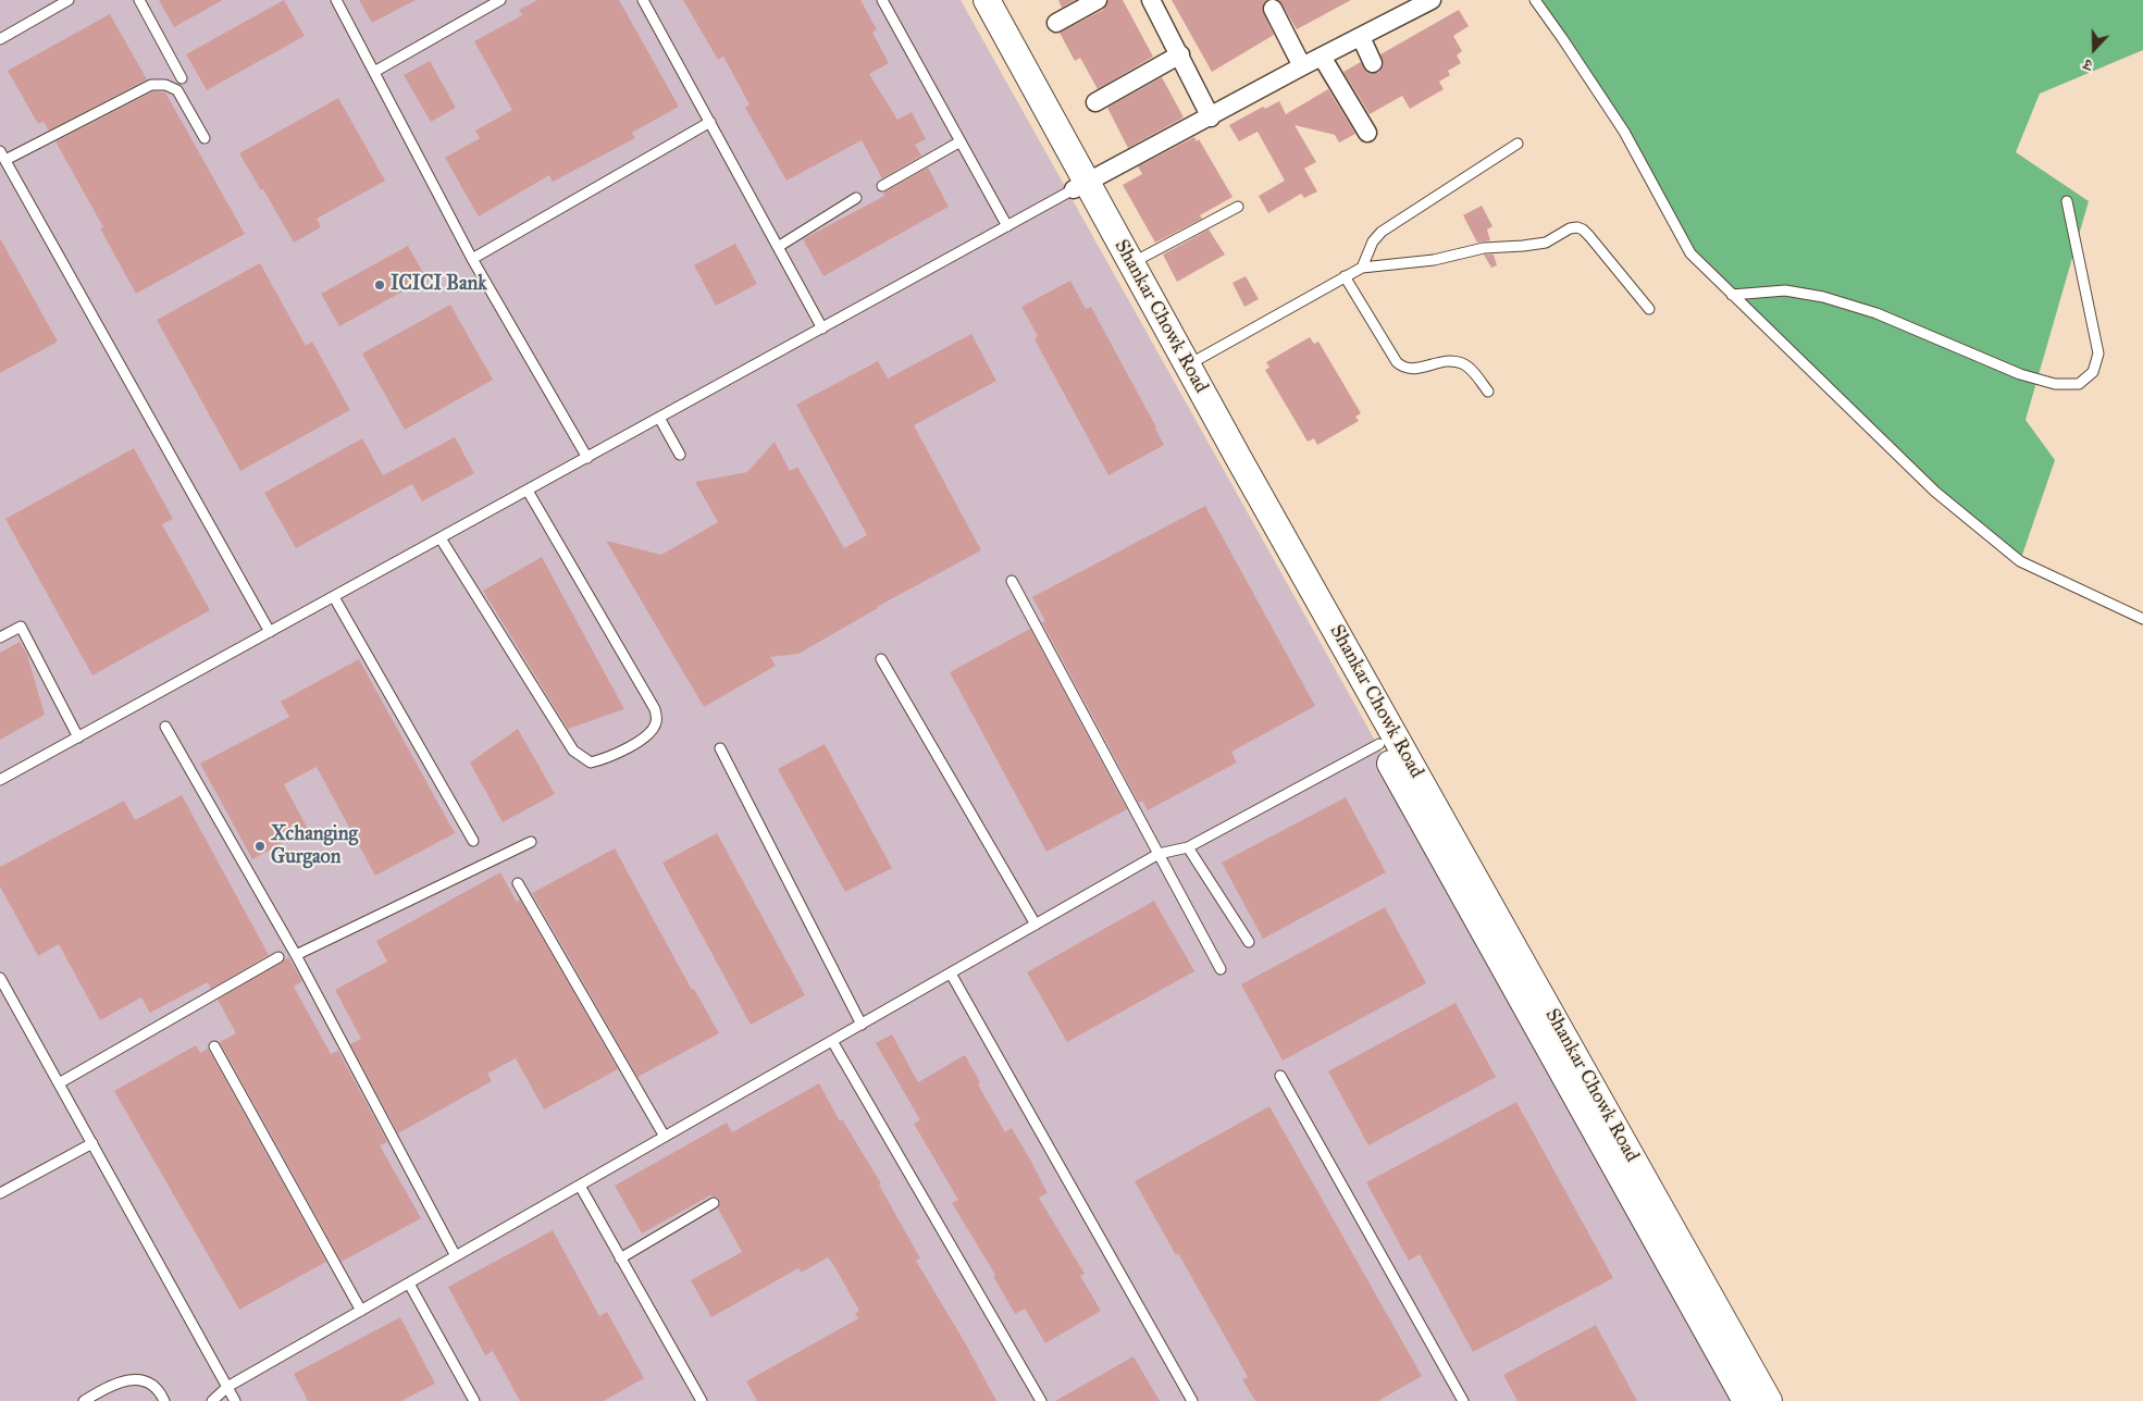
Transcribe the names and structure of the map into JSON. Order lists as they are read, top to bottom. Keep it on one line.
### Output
{"streets":{"main road":["Shankar Chowk Road"]},"places":["ICICI Bank","Xchanging Gurgaon"],"north":"bottom"}
